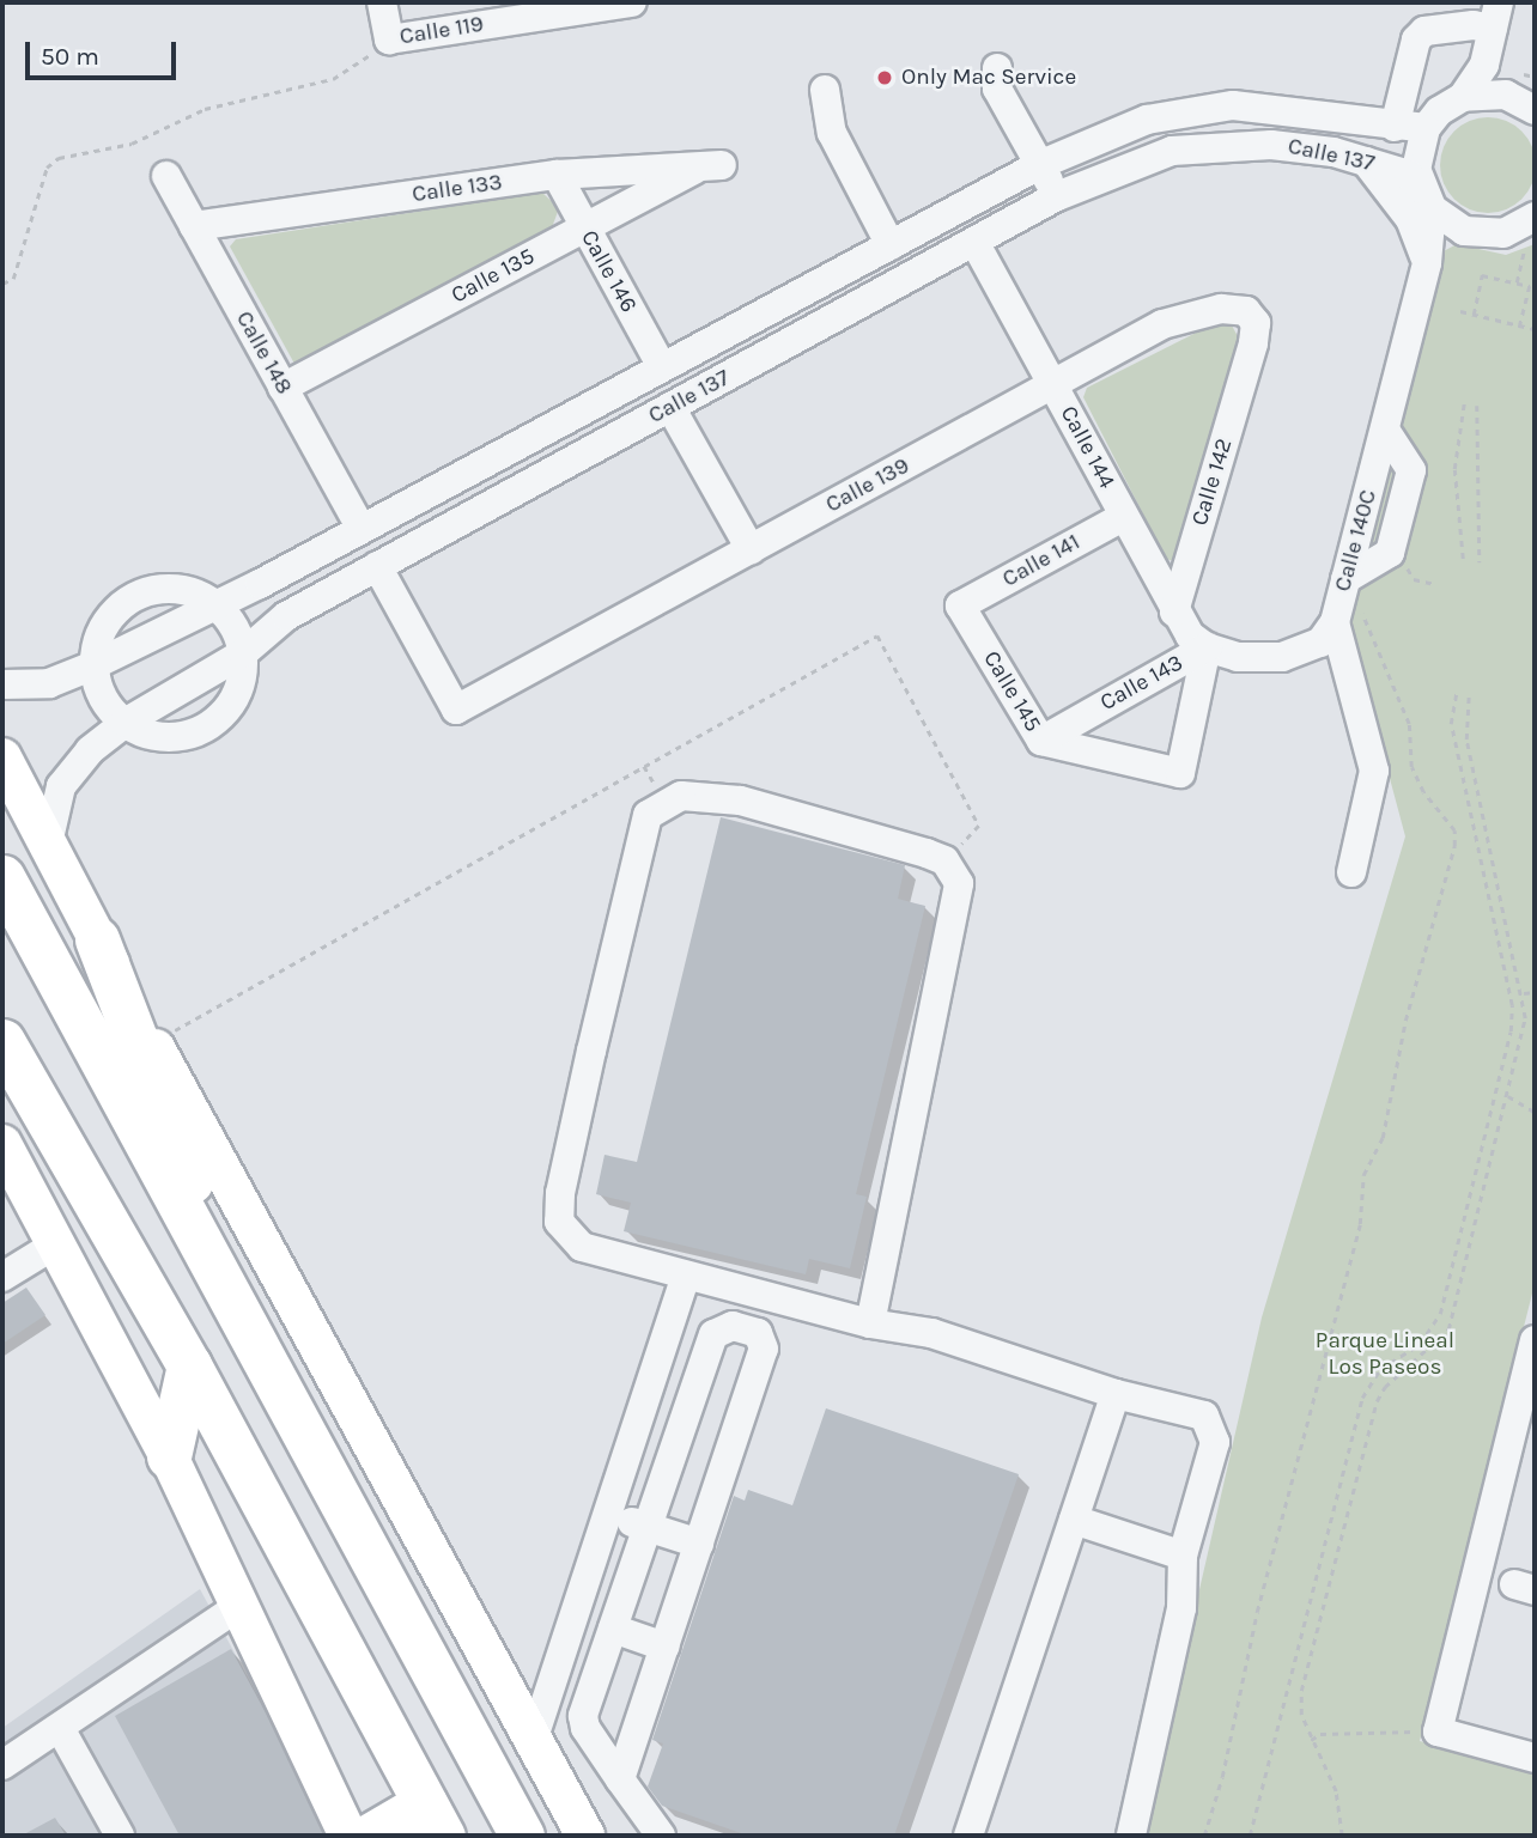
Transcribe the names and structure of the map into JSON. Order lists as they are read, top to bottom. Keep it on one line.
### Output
{"streets":{"street":["Calle 119","Calle 137","Calle 133","Calle 146","Calle 135","Calle 148","Calle 144","Calle 142","Calle 139","Calle 140C","Calle 141","Calle 143","Calle 145"]},"crossings":[["Calle 137","Calle 146"],["Calle 137","Calle 148"],["Calle 137","Calle 144"],["Calle 137","Calle 139"],["Calle 137","Calle 140C"],["Calle 133","Calle 146"],["Calle 133","Calle 135"],["Calle 133","Calle 148"],["Calle 146","Calle 135"],["Calle 135","Calle 148"],["Calle 144","Calle 142"],["Calle 144","Calle 139"],["Calle 144","Calle 141"],["Calle 144","Calle 143"],["Calle 144","Calle 145"],["Calle 142","Calle 139"],["Calle 140C","Calle 143"],["Calle 141","Calle 145"],["Calle 143","Calle 145"]],"parks":["Parque Lineal Los Paseos"],"places":["Only Mac Service"],"scale_bar":"50 m"}
